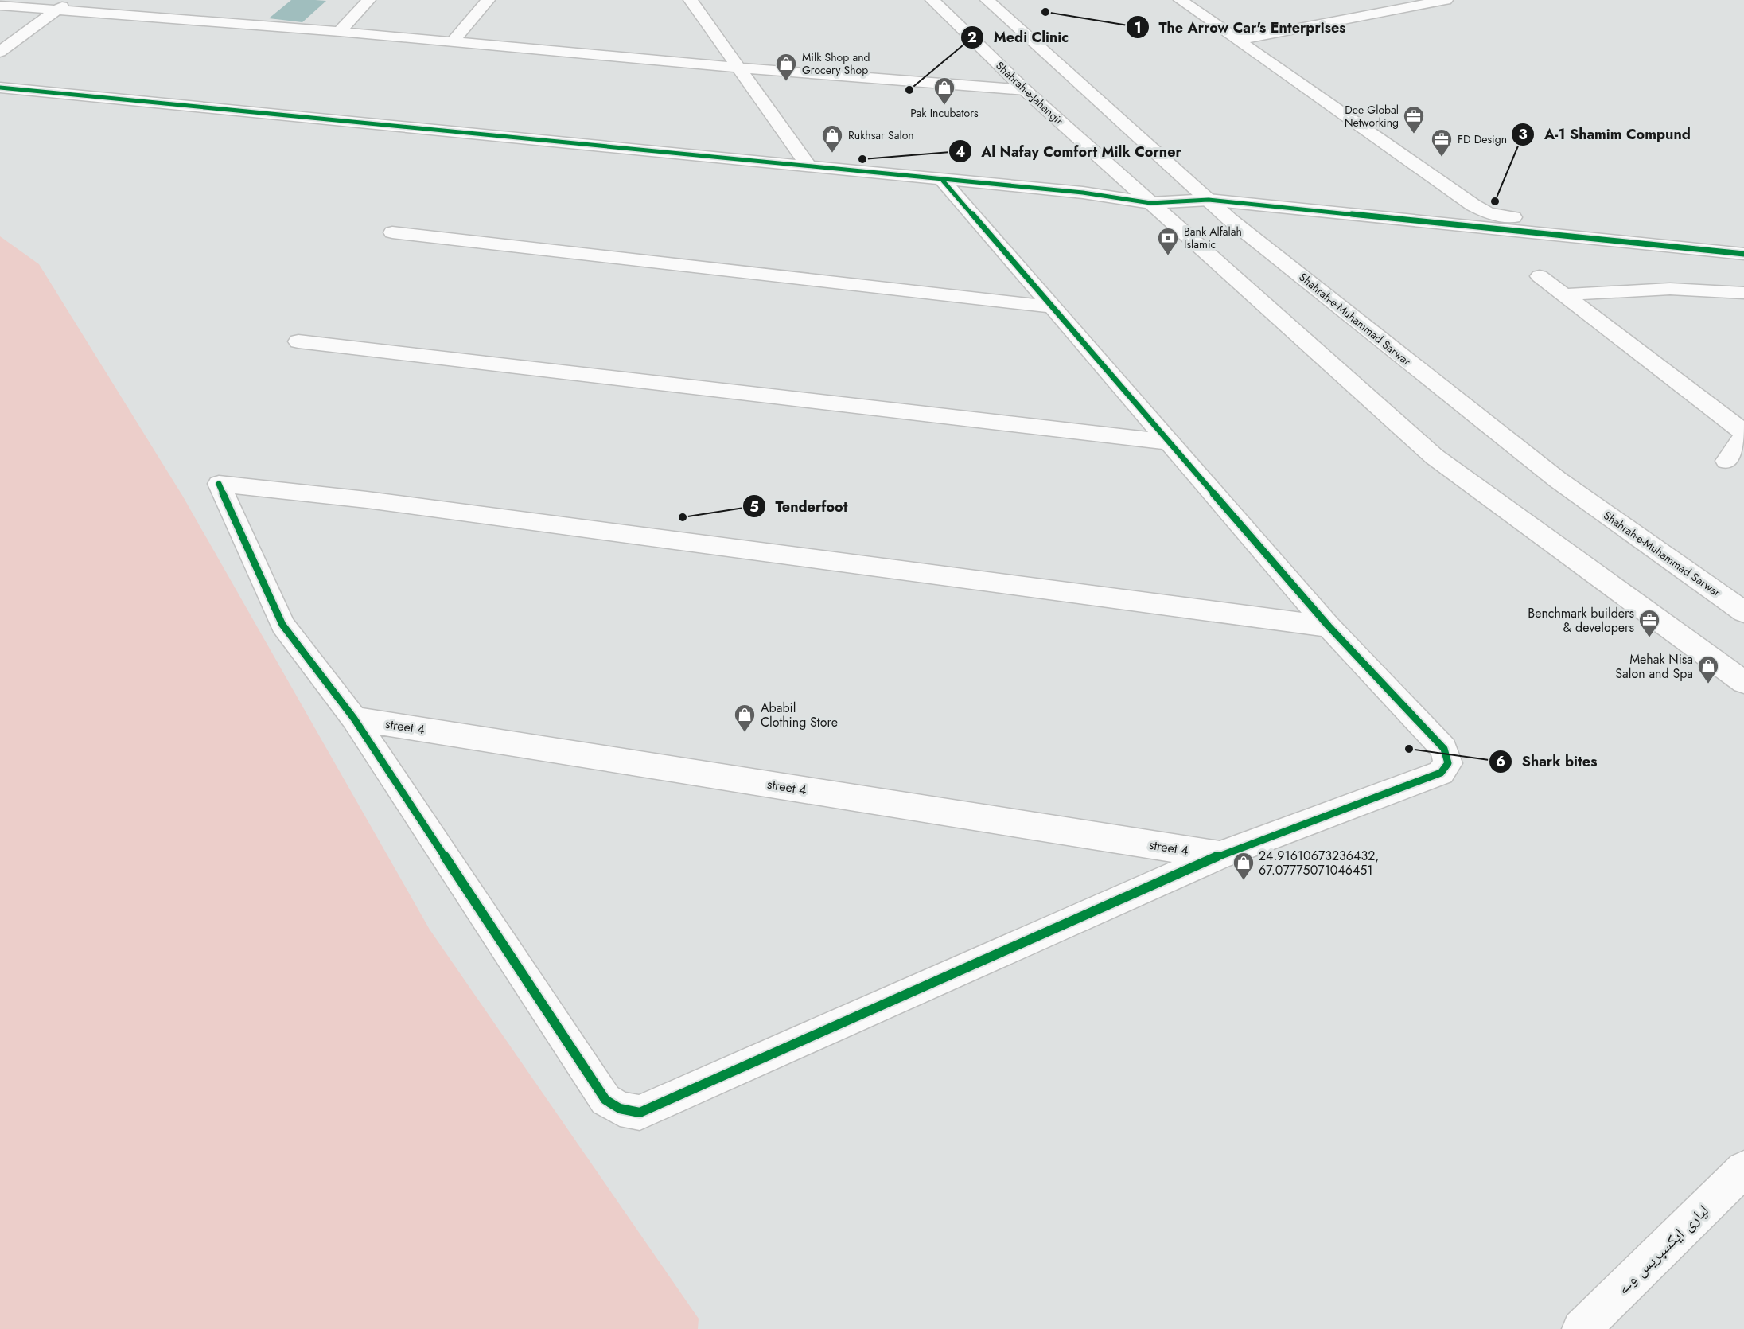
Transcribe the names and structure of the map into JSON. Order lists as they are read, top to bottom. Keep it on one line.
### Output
{"streets":{"main road":["Shahrah-e-Jahangir","Shahrah-e-Muhammad Sarwar","street 4","لیاری ایکسپریس وے"]},"places":{"other":["The Arrow Car's Enterprises","Medi Clinic","Al Nafay Comfort Milk Corner","A-1 Shamim Compund","Tenderfoot","Shark bites"],"shop":["Milk Shop and Grocery Shop","Pak Incubators","Rukhsar Salon","Mehak Nisa Salon and Spa","Ababil Clothing Store","24.91610673236432, 67.07775071046451"],"office":["Dee Global Networking","FD Design","Benchmark builders & developers"],"bank":["Bank Alfalah Islamic"]}}
